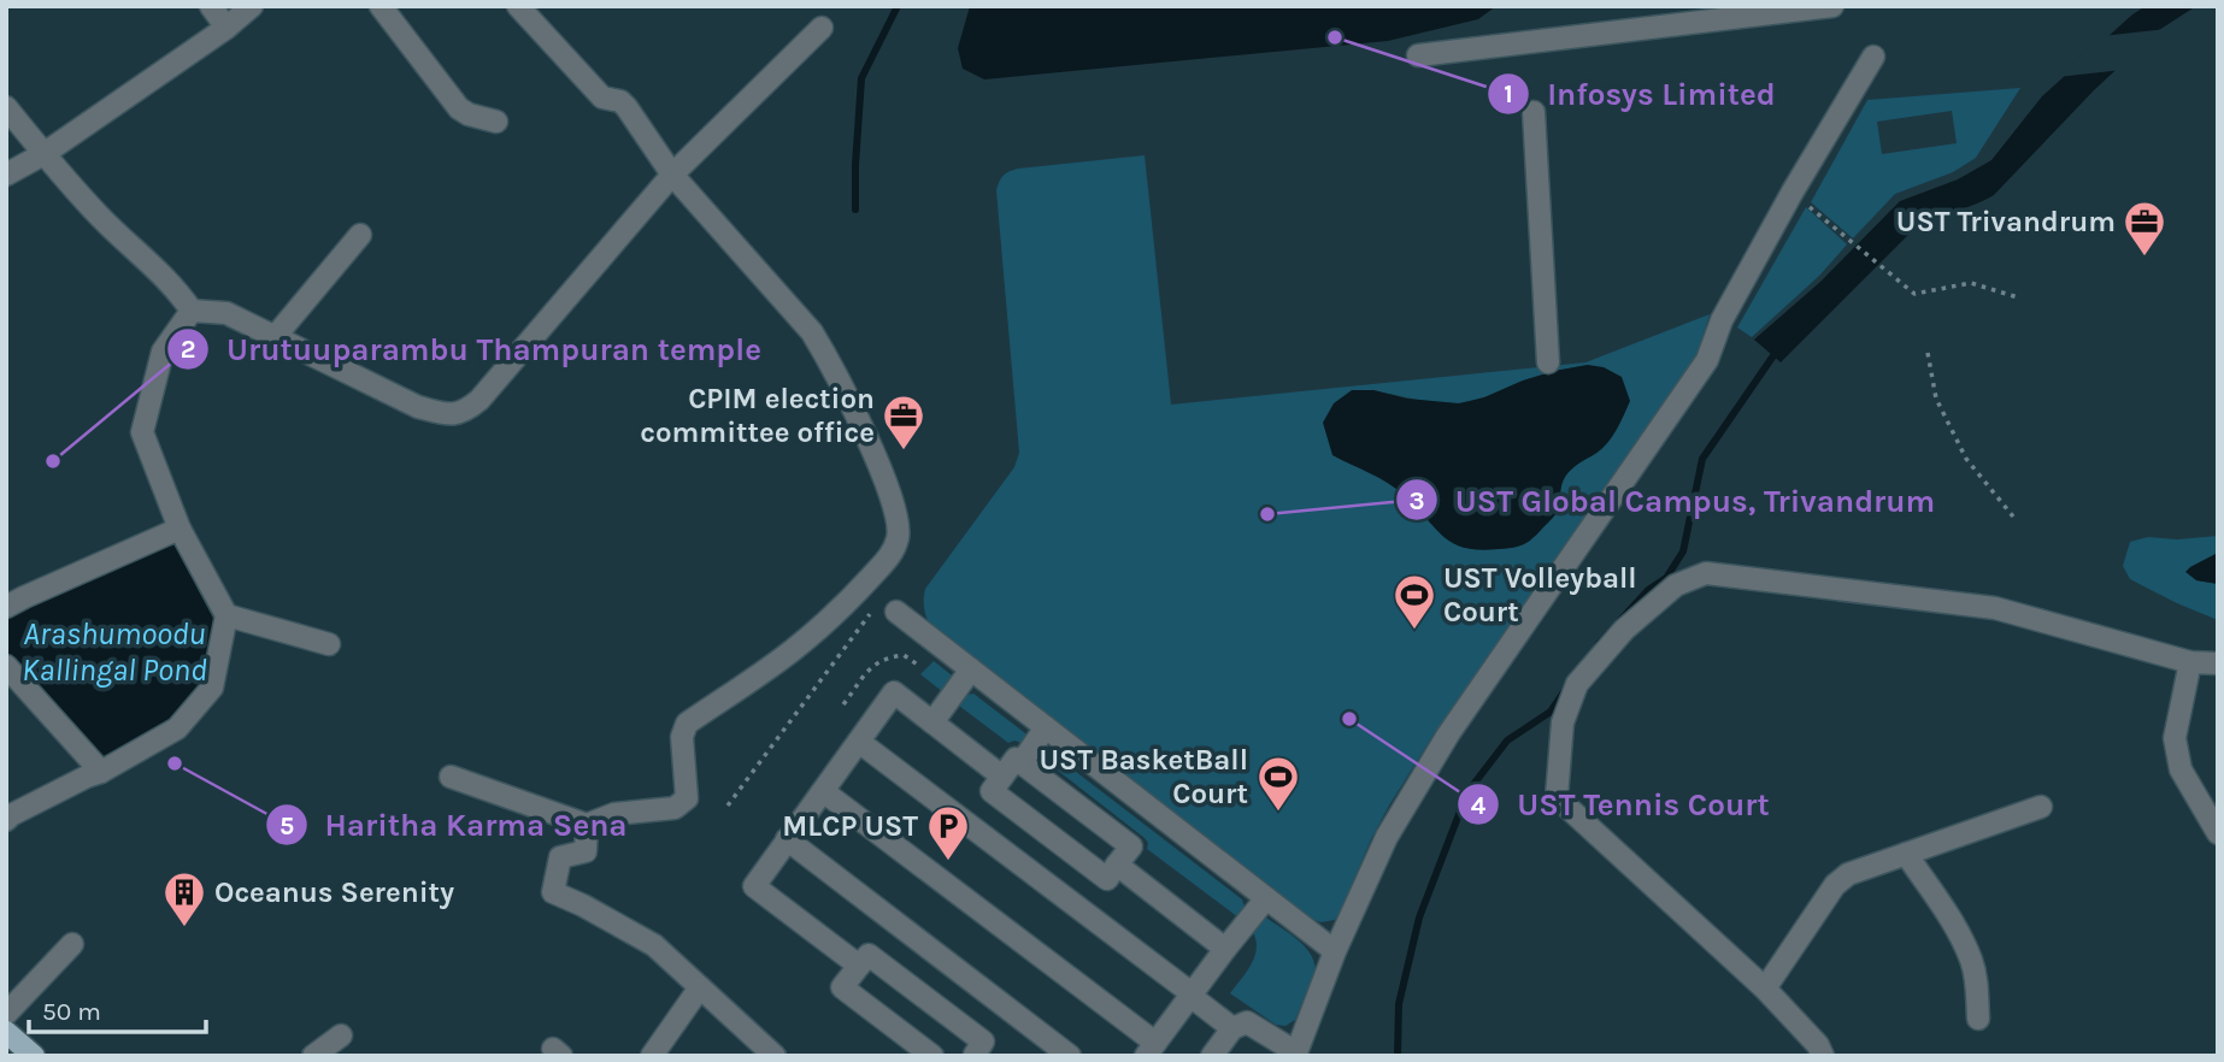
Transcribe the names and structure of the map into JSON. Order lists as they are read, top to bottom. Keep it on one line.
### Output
{"water":["Arashumoodu Kallingal Pond"],"places":{"other":["Infosys Limited","Urutuuparambu Thampuran temple","UST Global Campus, Trivandrum","UST Tennis Court","Haritha Karma Sena"],"office":["UST Trivandrum","CPIM election committee office"],"sports":["UST Volleyball Court","UST BasketBall Court"],"parking":["MLCP UST"],"building":["Oceanus Serenity"]},"scale_bar":"50 m"}
